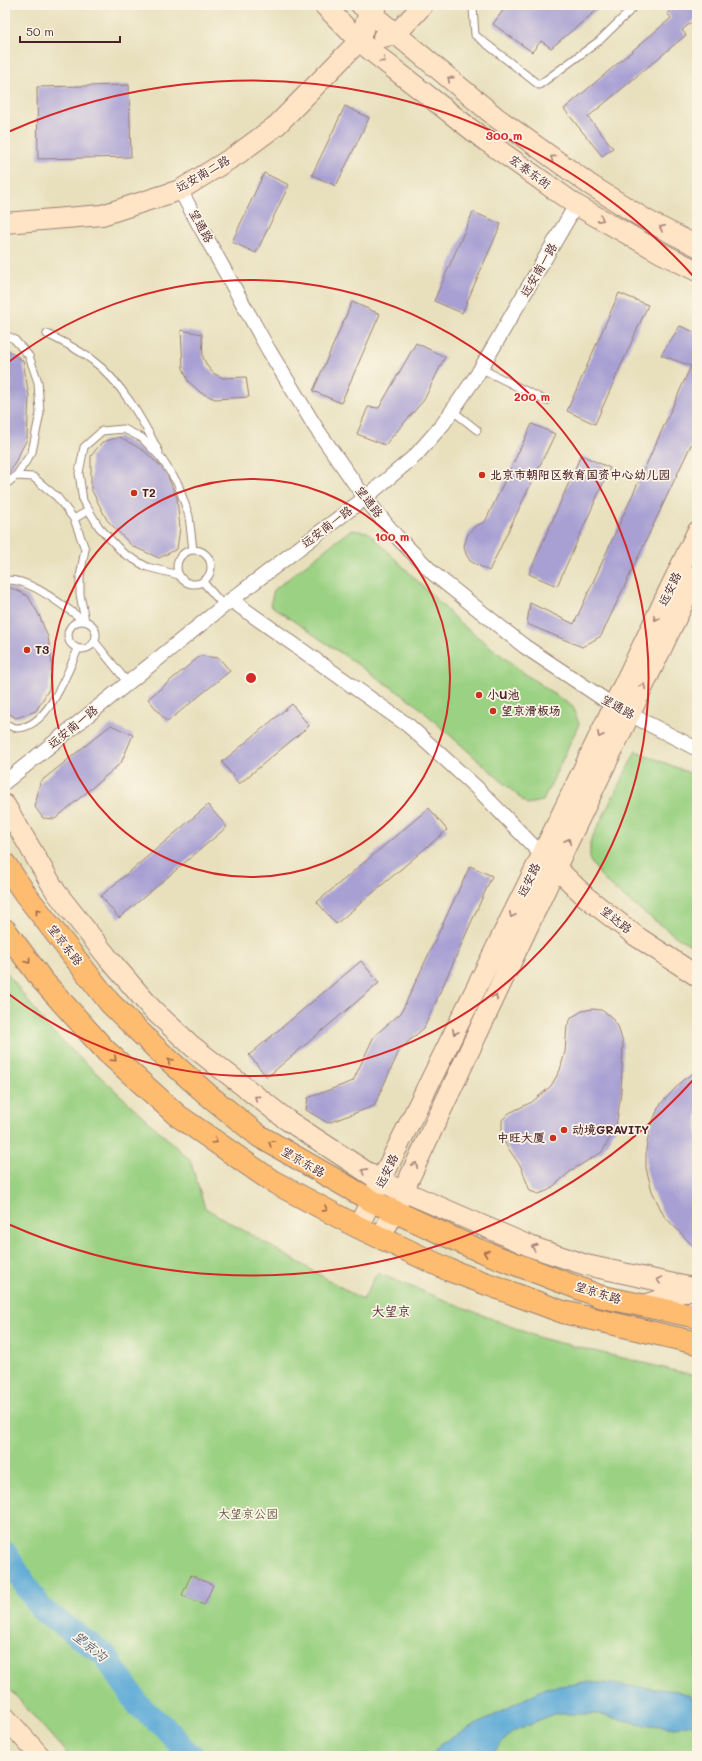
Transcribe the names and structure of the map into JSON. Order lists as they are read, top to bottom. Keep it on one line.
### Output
{"streets":{"main road":["望京东路"],"street":["宏泰东街","远安南二路","望通路","远安南一路","远安路","望达路"]},"crossings":[["宏泰东街","远安南二路"],["宏泰东街","远安南一路"],["远安南二路","望通路"],["望通路","远安南一路"],["望通路","远安路"],["远安路","望达路"],["远安路","望京东路"]],"districts":["大望京"],"water":["望京沟"],"parks":["大望京公园"],"places":["北京市朝阳区教育国资中心幼儿园","T2","T3","小U池","望京滑板场","动境GRAVITY","中旺大厦"],"scale_bar":"50 m","rings":["300 m","200 m","100 m"]}
